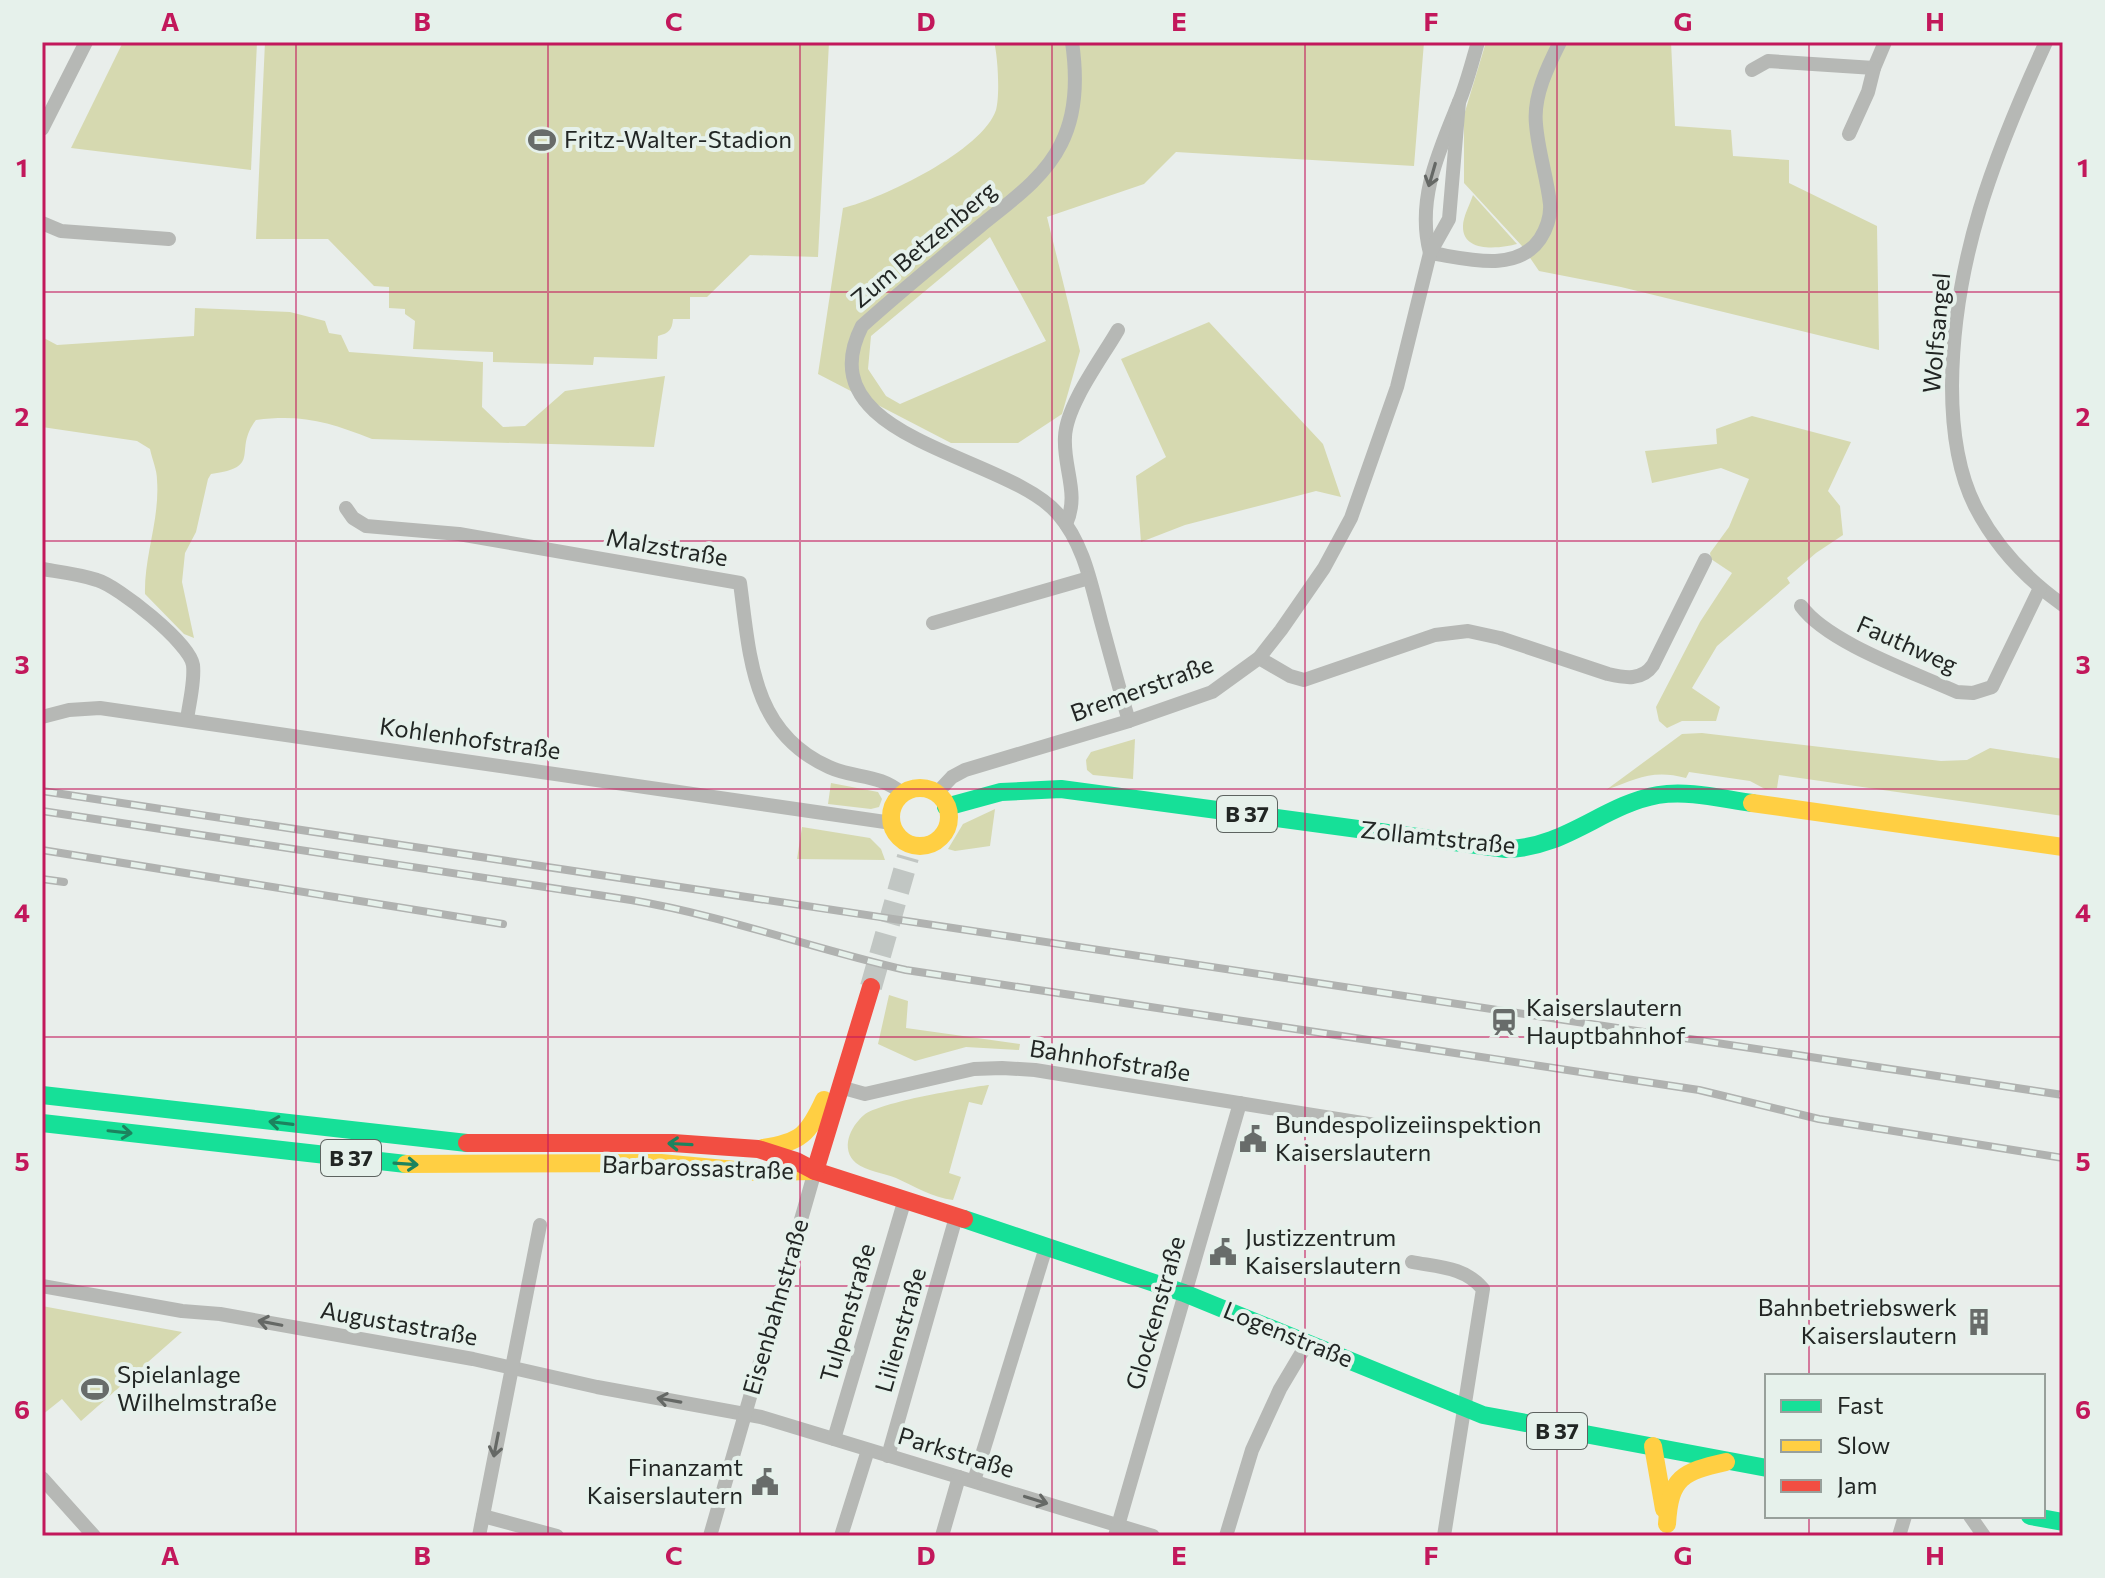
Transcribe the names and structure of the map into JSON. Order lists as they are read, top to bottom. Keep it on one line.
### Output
{"streets":{"main road":["B 37","Zollamtstraße","Barbarossastraße","Eisenbahnstraße","Logenstraße"],"street":["Zum Betzenberg","Wolfsangel","Malzstraße","Fauthweg","Bremerstraße","Kohlenhofstraße","Bahnhofstraße","Tulpenstraße","Glockenstraße","Augustastraße","Lilienstraße","Parkstraße"]},"crossings":[["Zum Betzenberg","Bremerstraße"],["Wolfsangel","Fauthweg"],["Malzstraße","Bremerstraße"],["Malzstraße","Kohlenhofstraße"],["Malzstraße","Zollamtstraße"],["Bremerstraße","Kohlenhofstraße"],["Bremerstraße","Zollamtstraße"],["Kohlenhofstraße","Zollamtstraße"],["B 37","Bahnhofstraße"],["B 37","Barbarossastraße"],["B 37","Eisenbahnstraße"],["Bahnhofstraße","Eisenbahnstraße"],["Bahnhofstraße","Glockenstraße"],["Barbarossastraße","Eisenbahnstraße"],["Barbarossastraße","Logenstraße"],["Eisenbahnstraße","Augustastraße"],["Eisenbahnstraße","Logenstraße"],["Eisenbahnstraße","Parkstraße"],["Tulpenstraße","Logenstraße"],["Tulpenstraße","Parkstraße"],["Glockenstraße","Logenstraße"],["Glockenstraße","Parkstraße"],["Augustastraße","Parkstraße"],["Lilienstraße","Logenstraße"],["Lilienstraße","Parkstraße"]],"one_way":["Augustastraße","Parkstraße"],"places":{"sports":["Fritz-Walter-Stadion","Spielanlage Wilhelmstraße"],"station":["Kaiserslautern Hauptbahnhof"],"public building":["Bundespolizeiinspektion Kaiserslautern","Justizzentrum Kaiserslautern","Finanzamt Kaiserslautern"],"building":["Bahnbetriebswerk Kaiserslautern"]},"legend":["Fast","Slow","Jam"],"grid":{"columns":["A","B","C","D","E","F","G","H"],"rows":["1","2","3","4","5","6"]}}
